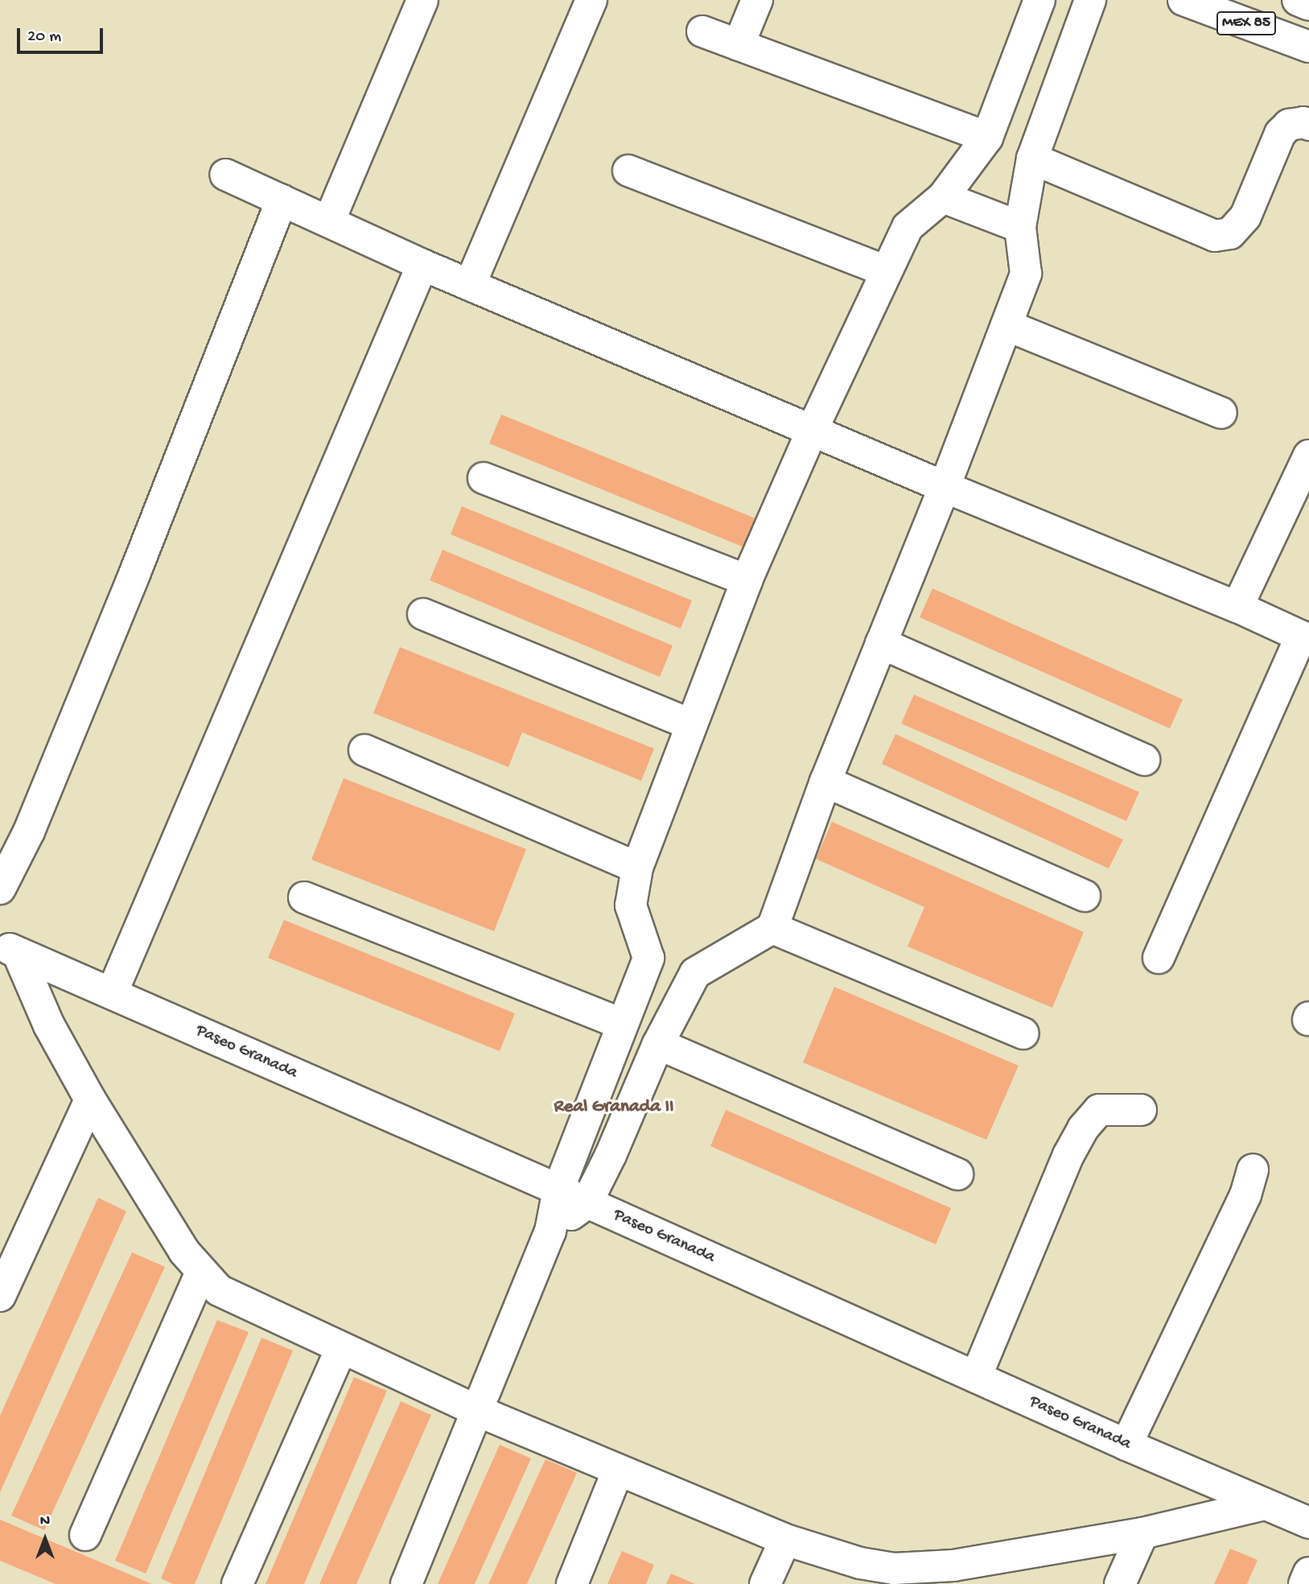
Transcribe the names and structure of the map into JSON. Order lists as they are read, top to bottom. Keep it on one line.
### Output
{"streets":{"street":["MEX 85","Paseo Granada"]},"districts":["Real Granada II"],"scale_bar":"20 m","north":"top"}
